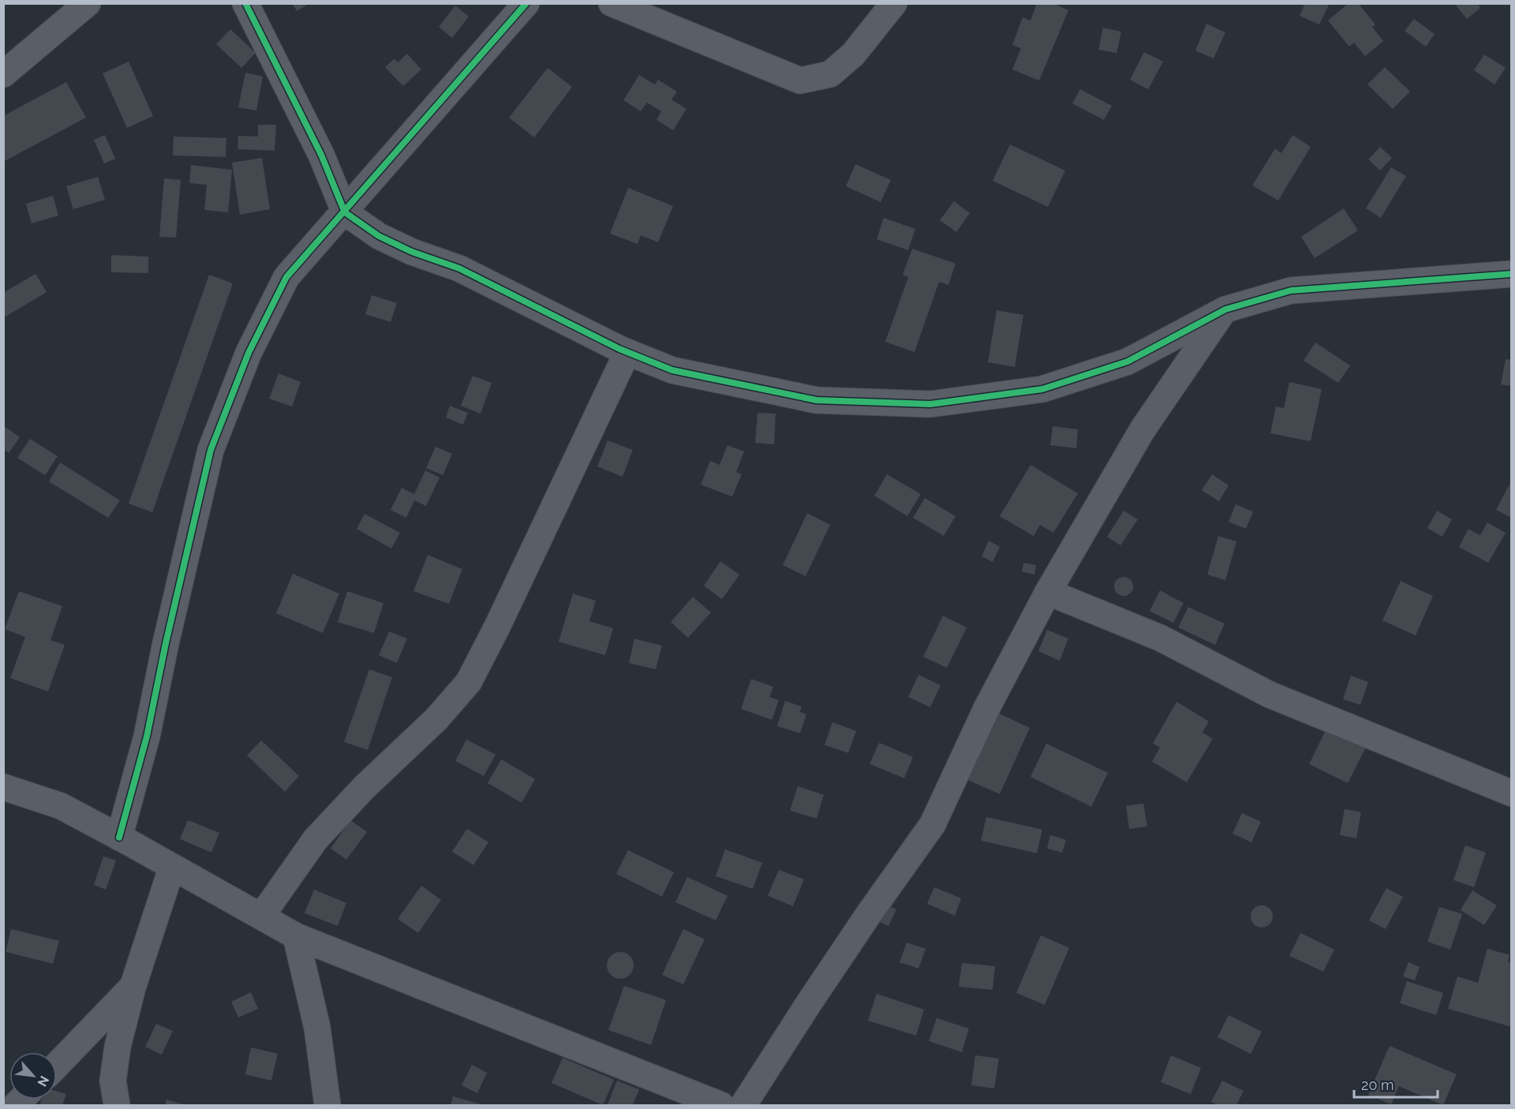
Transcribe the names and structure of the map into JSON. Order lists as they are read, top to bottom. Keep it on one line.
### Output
{"scale_bar":"20 m","north":"bottom right"}
